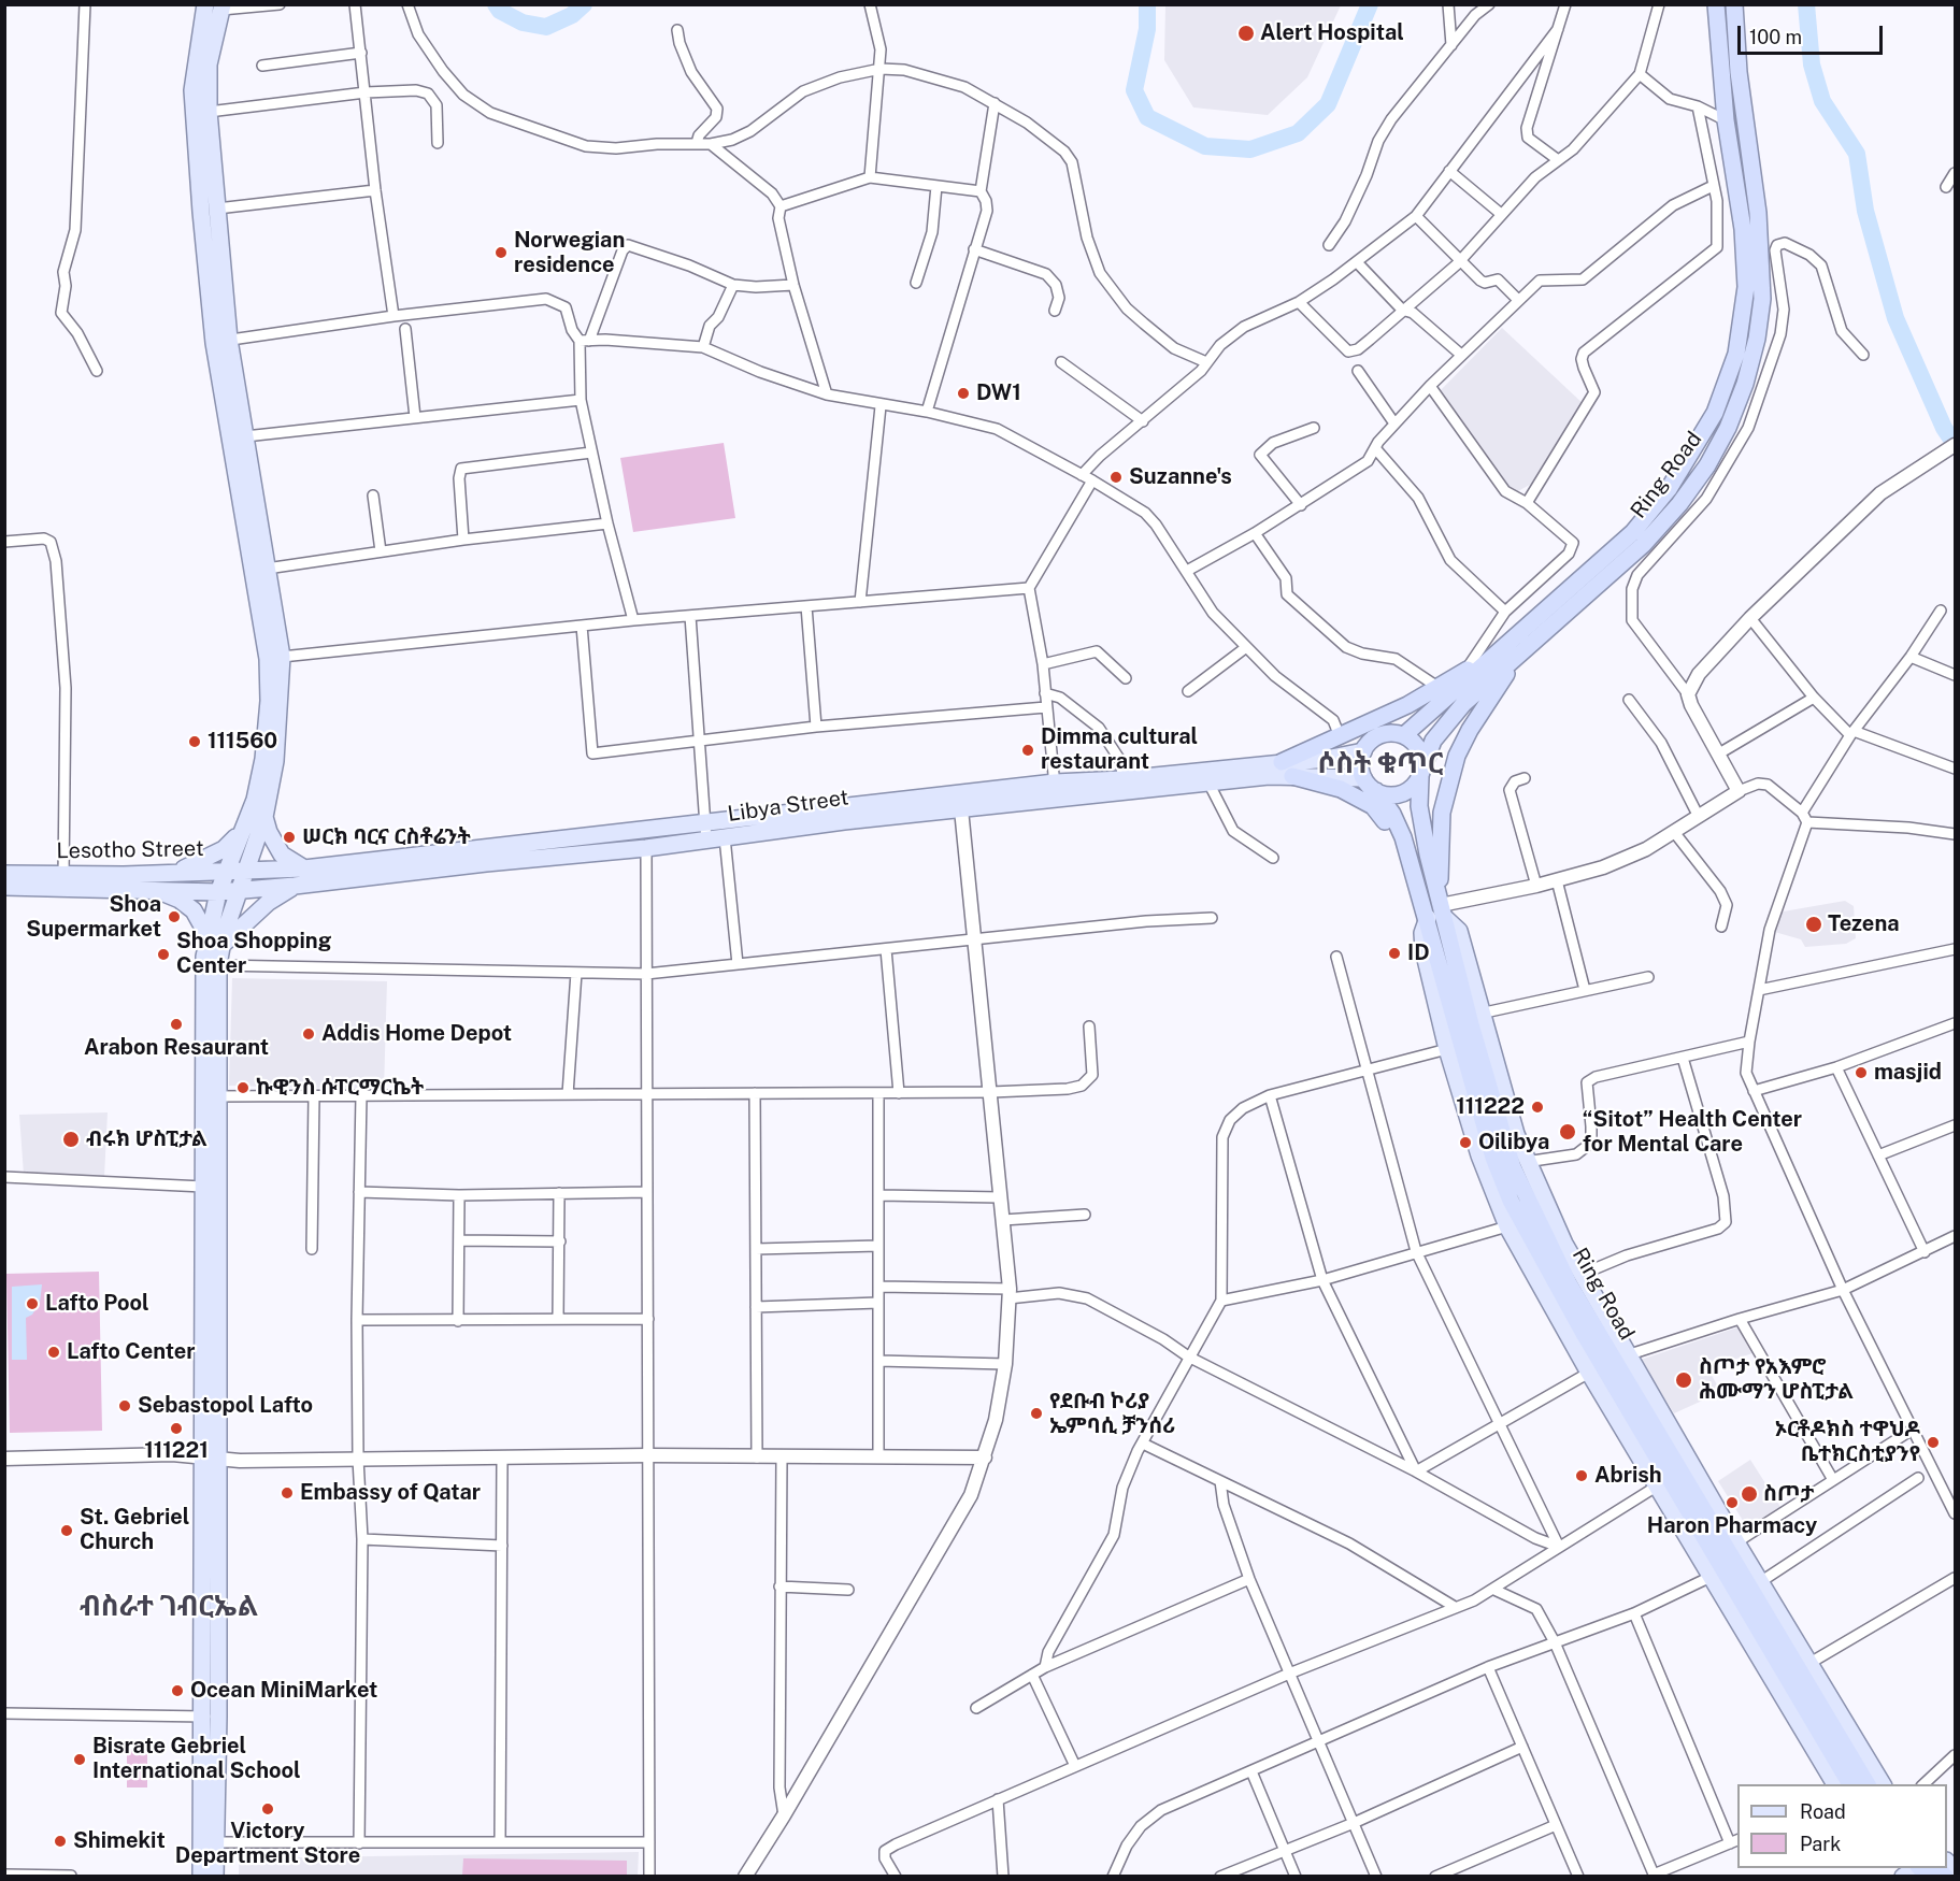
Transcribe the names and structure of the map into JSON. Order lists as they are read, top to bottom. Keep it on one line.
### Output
{"streets":{"highway":["Ring Road"],"main road":["Libya Street","Lesotho Street"]},"crossings":[["Ring Road","Libya Street"],["Libya Street","Lesotho Street"]],"districts":["ሶስት ቁጥር","ብስራተ ገብርኤል"],"places":["Alert Hospital","Norwegian residence","DW1","Suzanne's","111560","Dimma cultural restaurant","ሠርክ ባርና ርስቶሬንት","Shoa Supermarket","Tezena","ID","Shoa Shopping Center","Arabon Resaurant","Addis Home Depot","masjid","ኩዊንስ ሱፐርማርኬት","111222","“Sitot” Health Center for Mental Care","ብሩክ ሆስፒታል","Oilibya","Lafto Pool","Lafto Center","ስጦታ የአእምሮ ሕሙማን ሆስፒታል","Sebastopol Lafto","የደቡብ ኮሪያ ኤምባሲ ቻንሰሪ","111221","ኦርቶዶክስ ተዋህዶ ቤተክርስቲያንየ","Abrish","Embassy of Qatar","ስጦታ","Haron Pharmacy","St. Gebriel Church","Ocean MiniMarket","Bisrate Gebriel International School","Victory Department Store","Shimekit"],"legend":["Road","Park"],"scale_bar":"100 m"}
